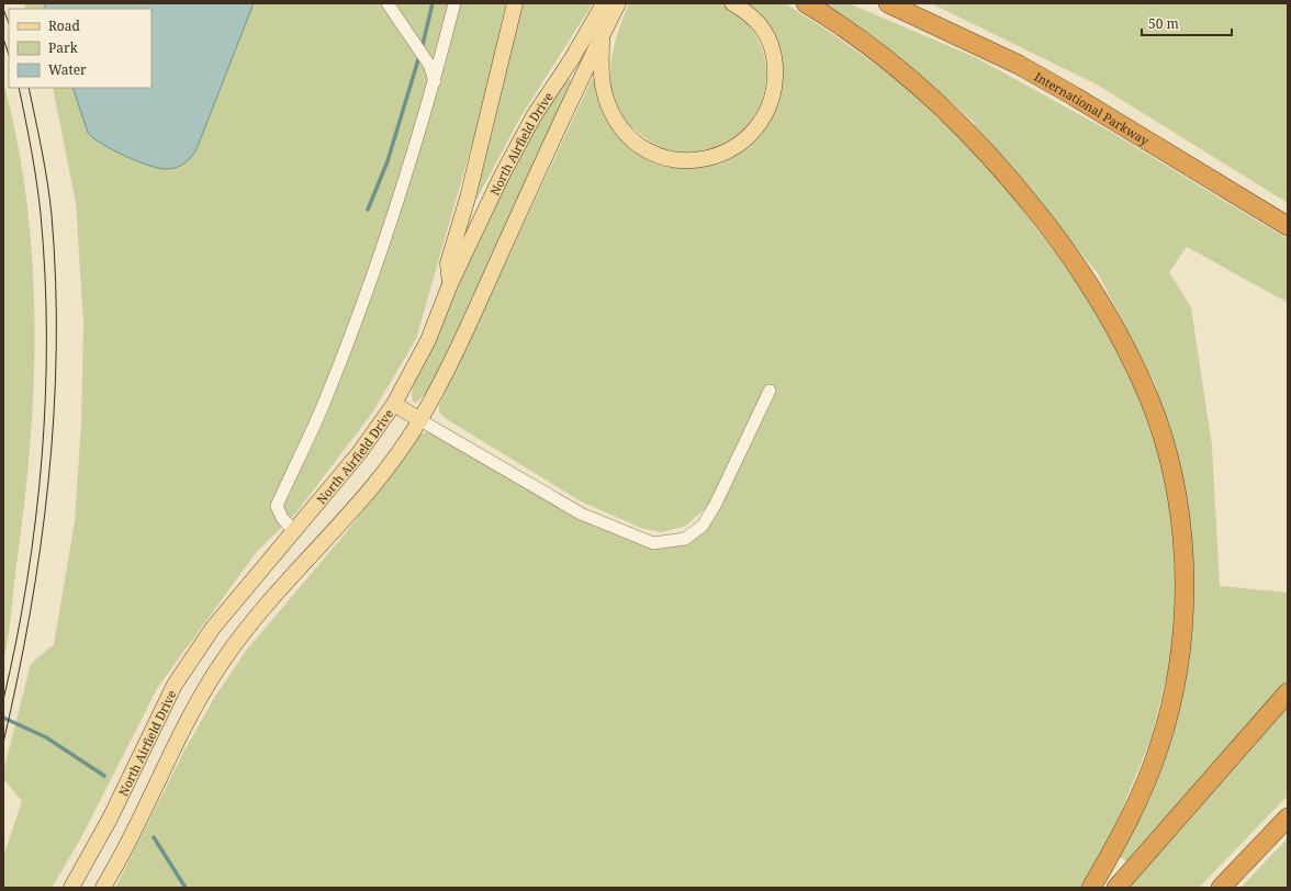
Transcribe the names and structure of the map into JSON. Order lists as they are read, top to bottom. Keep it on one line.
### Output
{"streets":{"highway":["International Parkway"],"main road":["North Airfield Drive"]},"legend":["Road","Park","Water"],"scale_bar":"50 m"}
